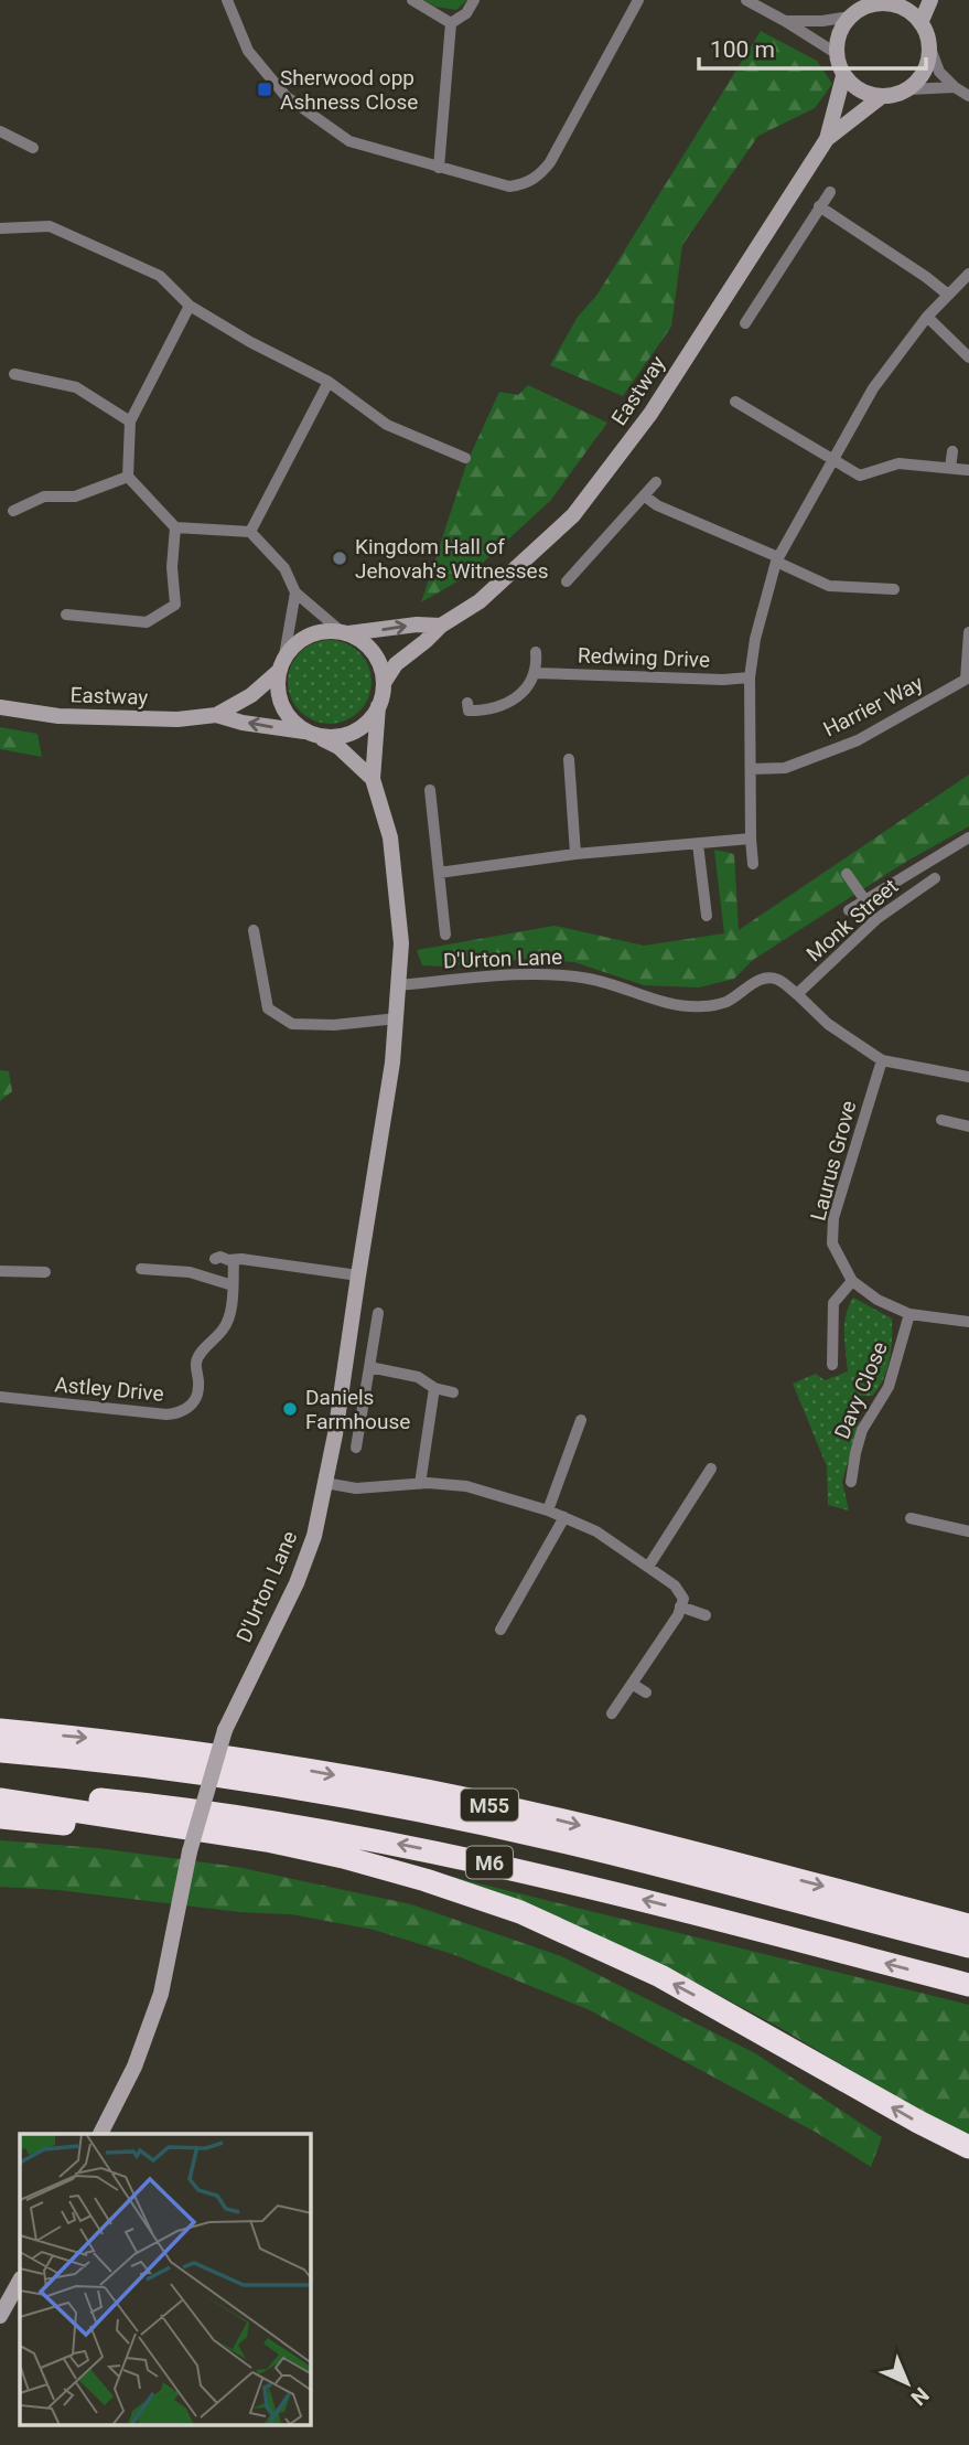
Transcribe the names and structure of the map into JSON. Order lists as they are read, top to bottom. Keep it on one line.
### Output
{"streets":{"highway":["M55","M6"],"main road":["Eastway","D'Urton Lane"],"street":["Redwing Drive","Harrier Way","Monk Street","Laurus Grove","Astley Drive","Davy Close"]},"crossings":[["Eastway","D'Urton Lane"],["Monk Street","D'Urton Lane"],["Laurus Grove","Davy Close"]],"places":{"transit":["Sherwood opp Ashness Close"],"other":["Kingdom Hall of Jehovah's Witnesses","Daniels Farmhouse"]},"scale_bar":"100 m","north":"bottom right"}
